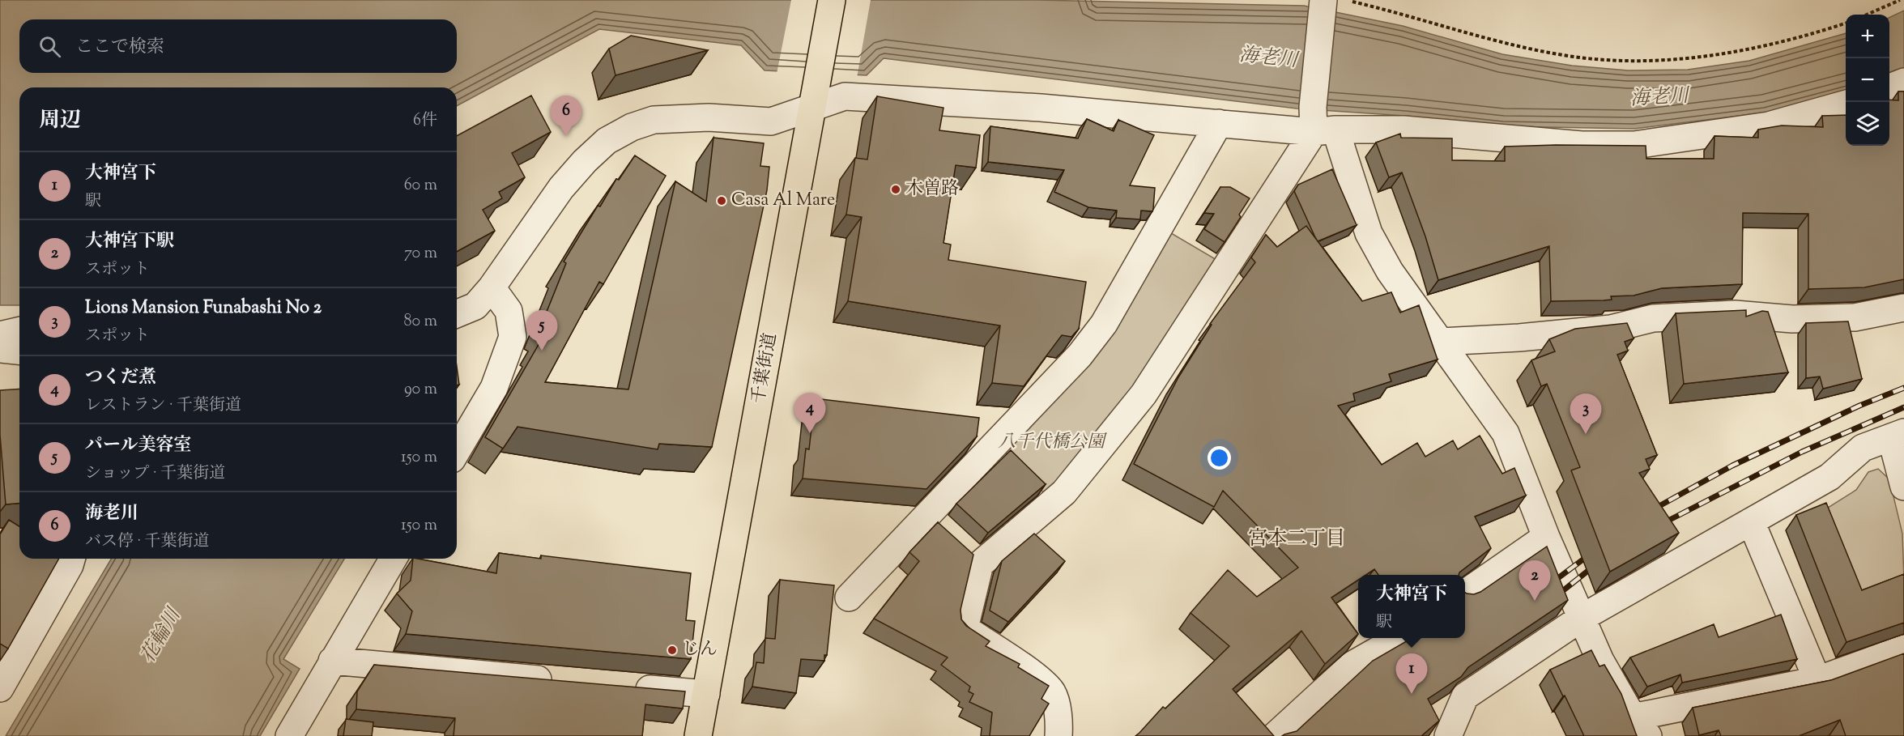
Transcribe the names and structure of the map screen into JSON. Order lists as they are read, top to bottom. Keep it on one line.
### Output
{"streets":{"highway":["千葉街道"]},"districts":["宮本二丁目"],"water":["海老川","花輪川"],"parks":["八千代橋公園"],"places":["木曽路","Casa Al Mare","じん"],"page":{"map_buttons":["+","−"],"search":"ここで検索","heading":["周辺","6件"],"pins":["6","5","4","3","2","1"],"list":[{"mark":"1","name":"大神宮下","note":"駅","value":"60 m"},{"mark":"2","name":"大神宮下駅","note":"スポット","value":"70 m"},{"mark":"3","name":"Lions Mansion Funabashi No 2","note":"スポット","value":"80 m"},{"mark":"4","name":"つくだ煮","note":"レストラン · 千葉街道","value":"90 m"},{"mark":"5","name":"パール美容室","note":"ショップ · 千葉街道","value":"150 m"},{"mark":"6","name":"海老川","note":"バス停 · 千葉街道","value":"150 m"}],"popup":["大神宮下","駅"]}}
